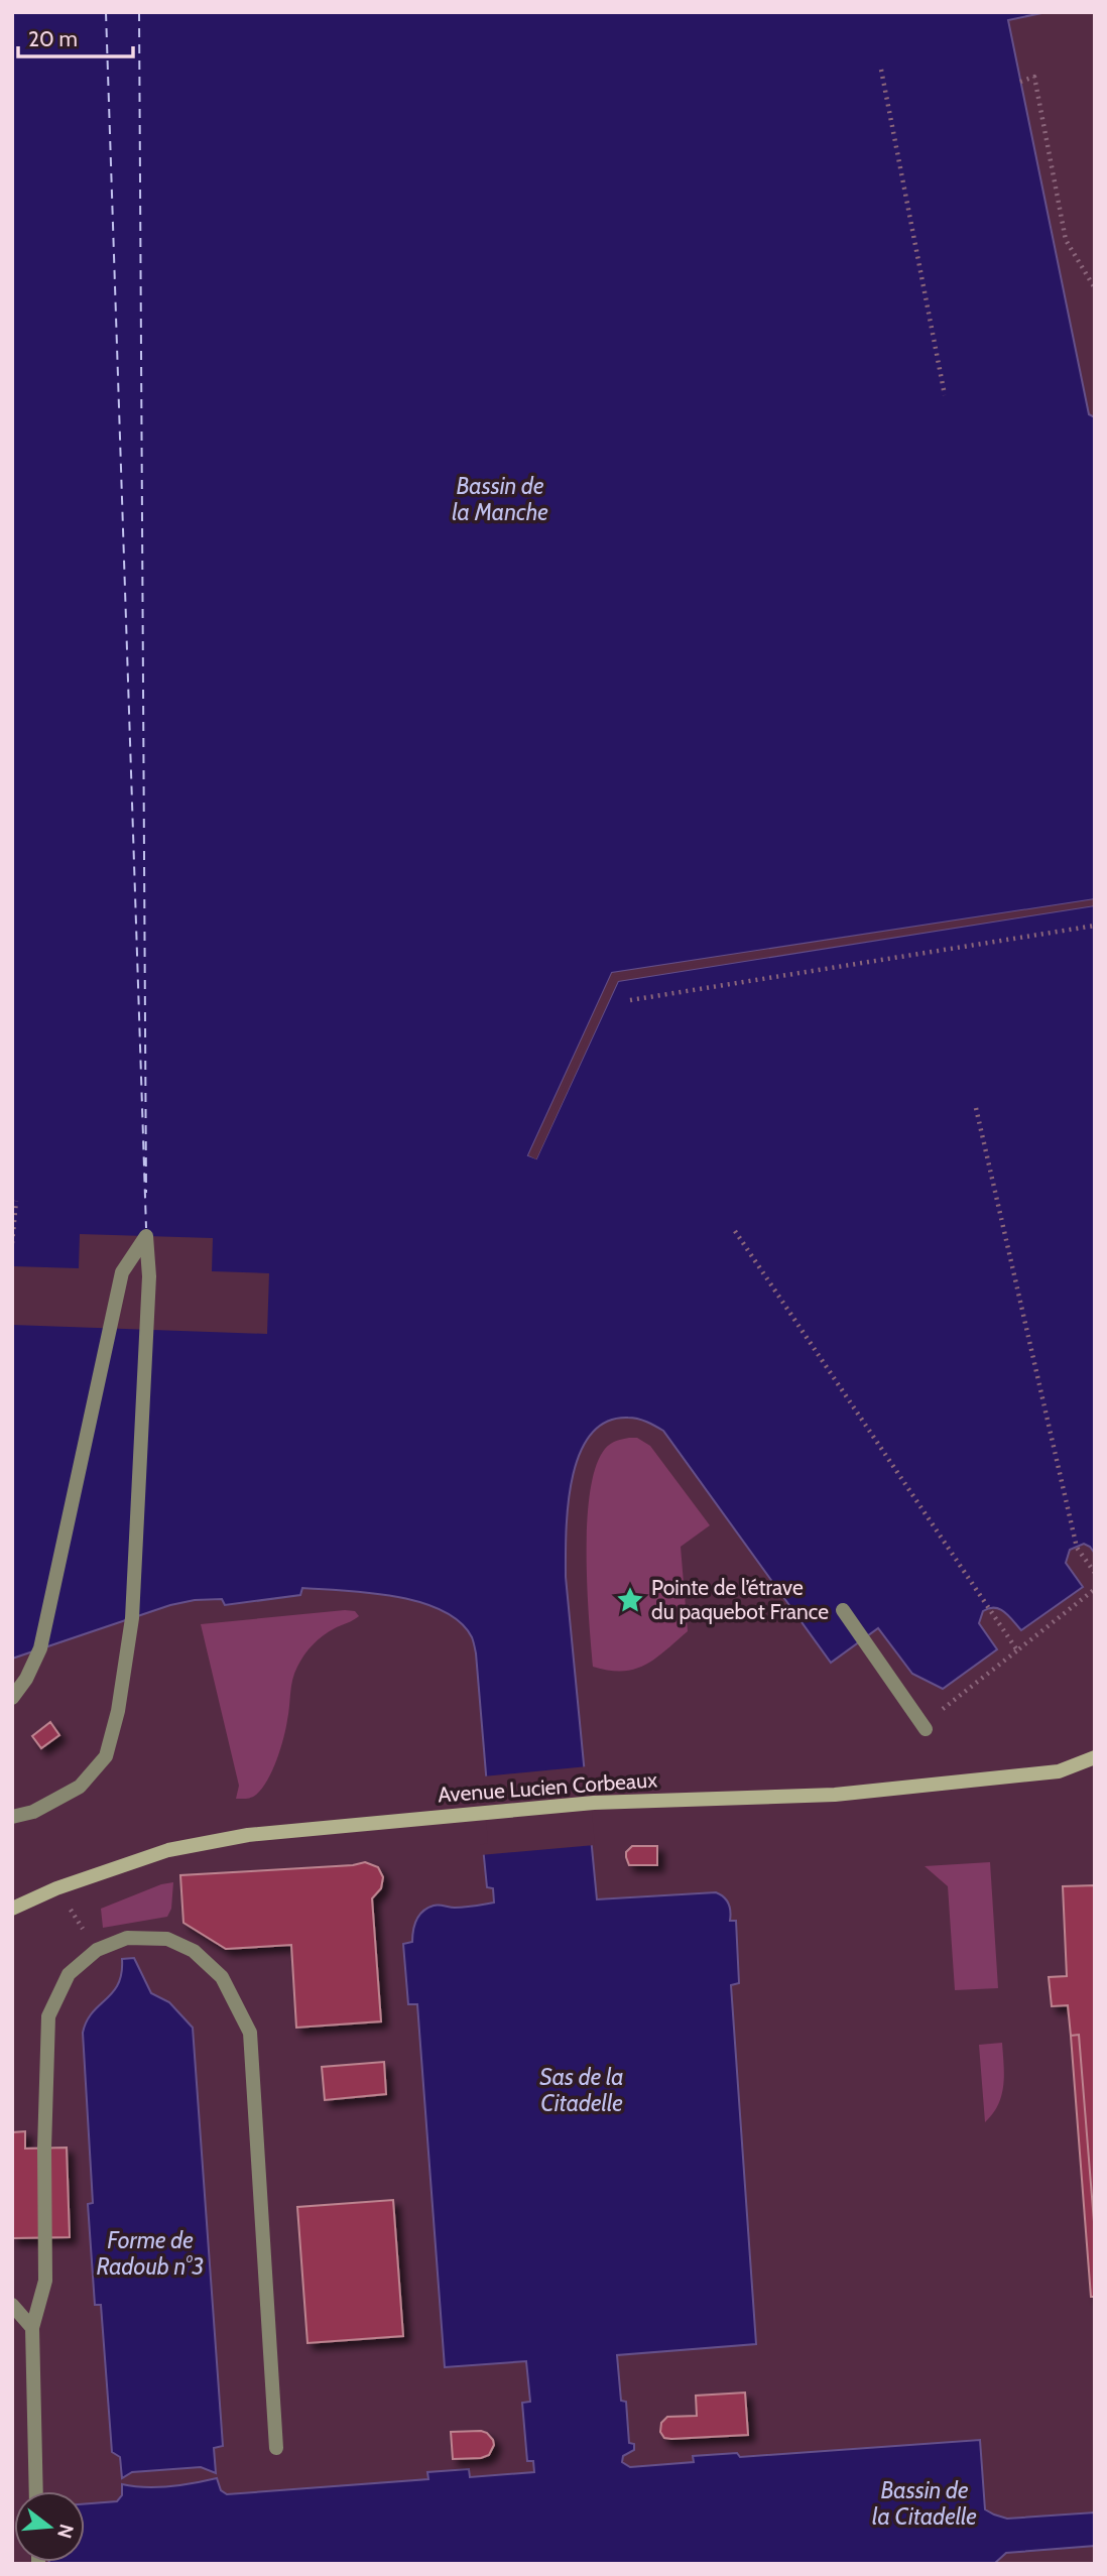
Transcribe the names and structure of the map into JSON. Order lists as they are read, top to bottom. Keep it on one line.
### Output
{"streets":{"main road":["Avenue Lucien Corbeaux"]},"water":["Bassin de la Manche","Sas de la Citadelle","Forme de Radoub n°3","Bassin de la Citadelle"],"places":{"place":["Pointe de l’étrave du paquebot France"]},"scale_bar":"20 m","north":"right"}
